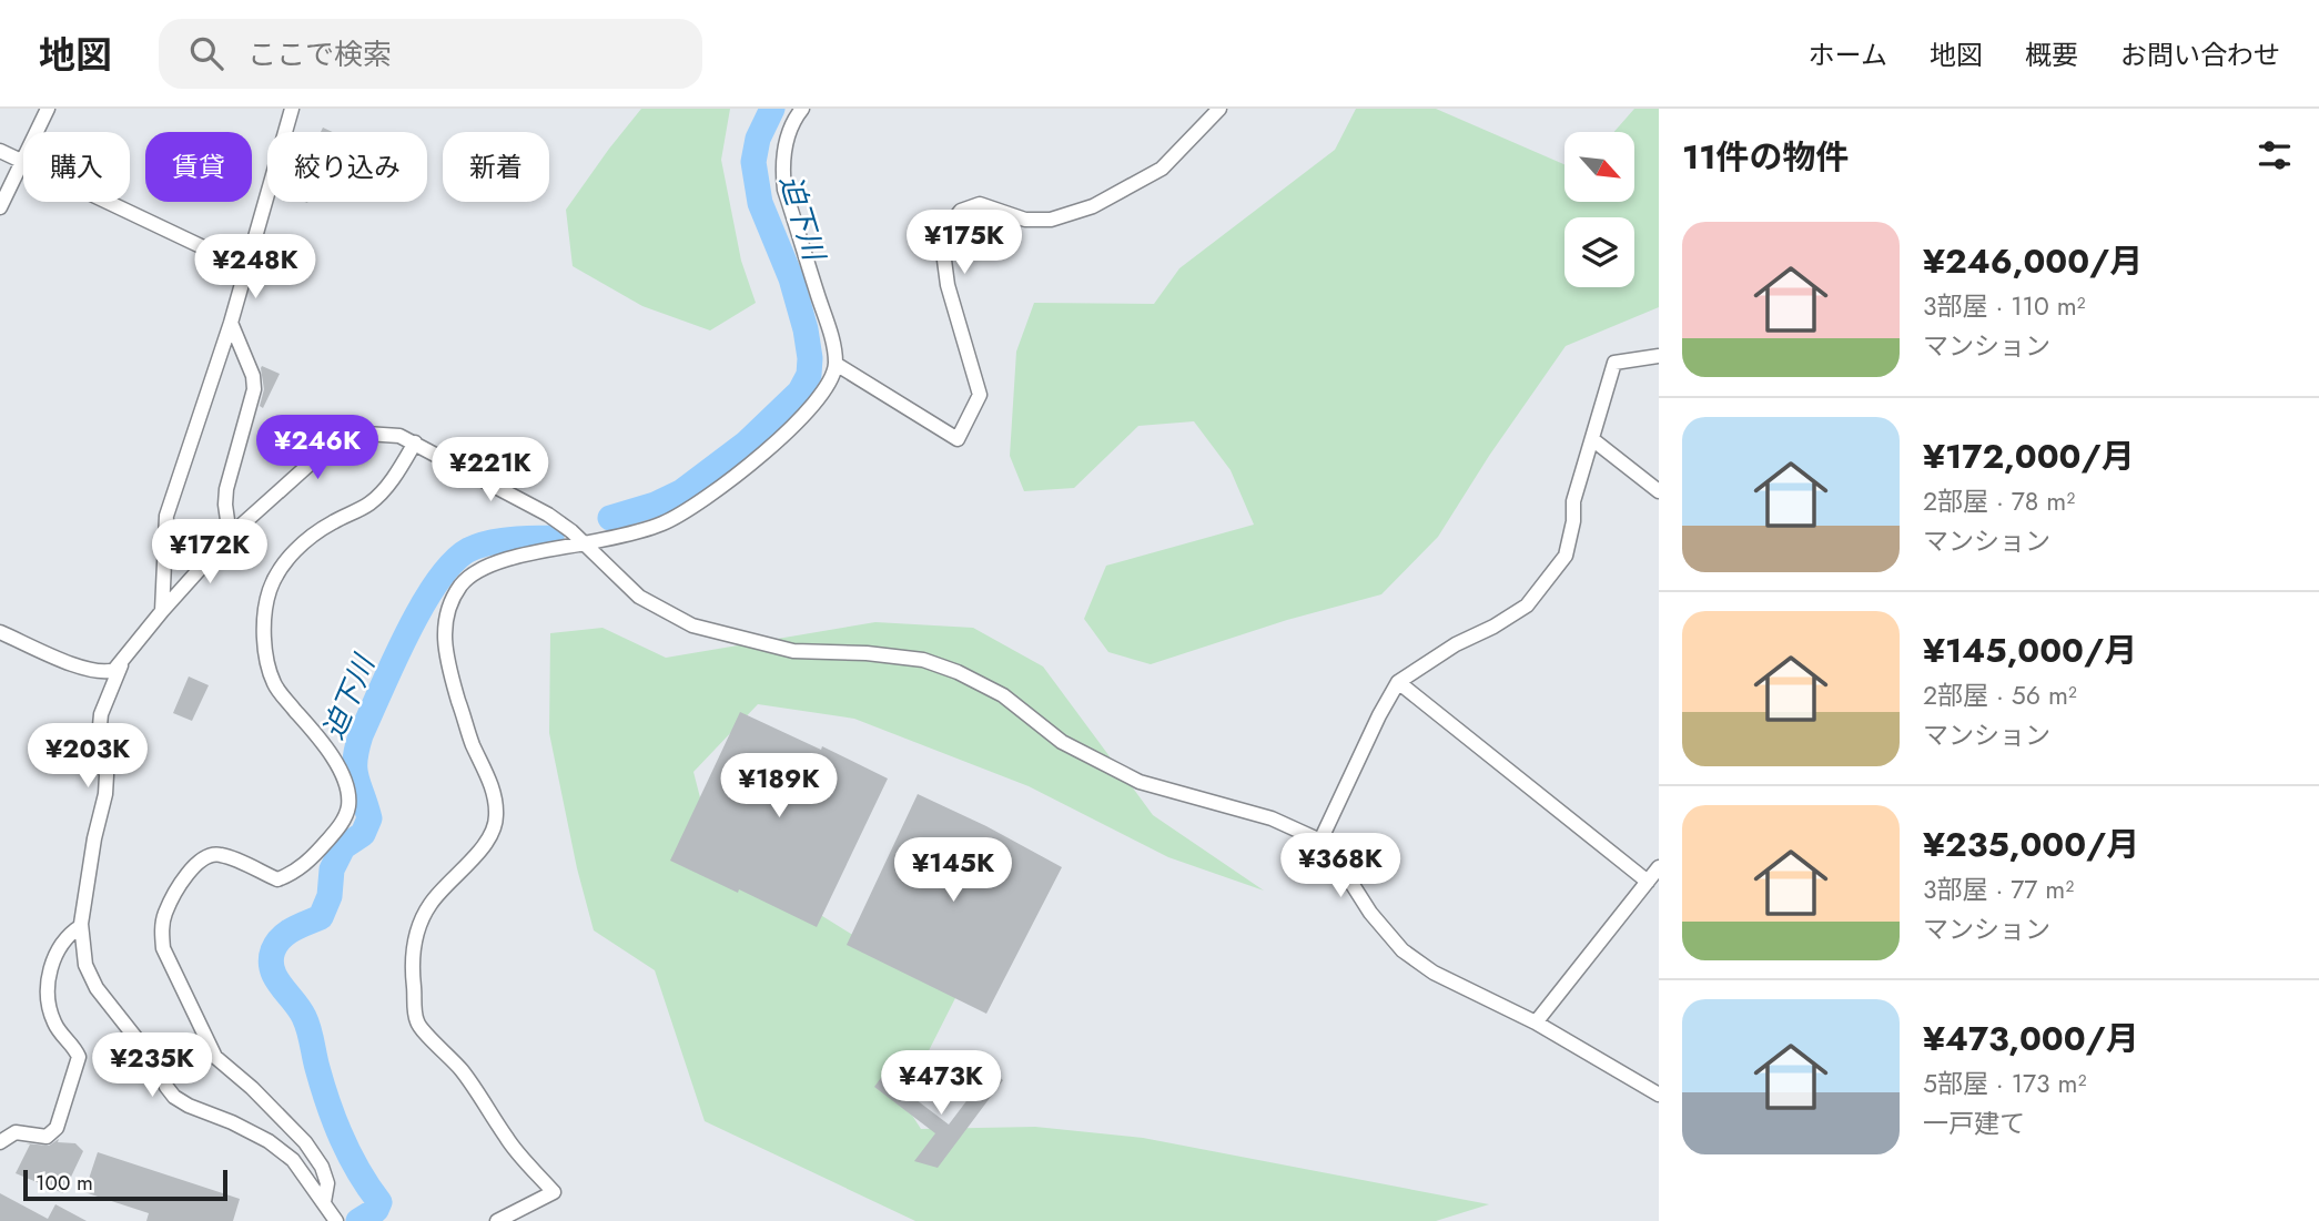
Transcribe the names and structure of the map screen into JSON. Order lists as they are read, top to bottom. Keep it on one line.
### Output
{"water":["迫下川"],"scale_bar":"100 m","north":"bottom right","page":{"header":"地図","search":"ここで検索","nav":["ホーム","地図","概要","お問い合わせ"],"heading":"11件の物件","chip":["購入","賃貸","絞り込み","新着"],"list":[{"name":"¥246,000/月","note":"3部屋 · 110 m² · マンション"},{"name":"¥172,000/月","note":"2部屋 · 78 m² · マンション"},{"name":"¥145,000/月","note":"2部屋 · 56 m² · マンション"},{"name":"¥235,000/月","note":"3部屋 · 77 m² · マンション"},{"name":"¥473,000/月","note":"5部屋 · 173 m² · 一戸建て"}],"price":["¥175K","¥248K","¥246K","¥221K","¥172K","¥203K","¥189K","¥368K","¥145K","¥235K","¥473K"],"scale":"100 m"}}
